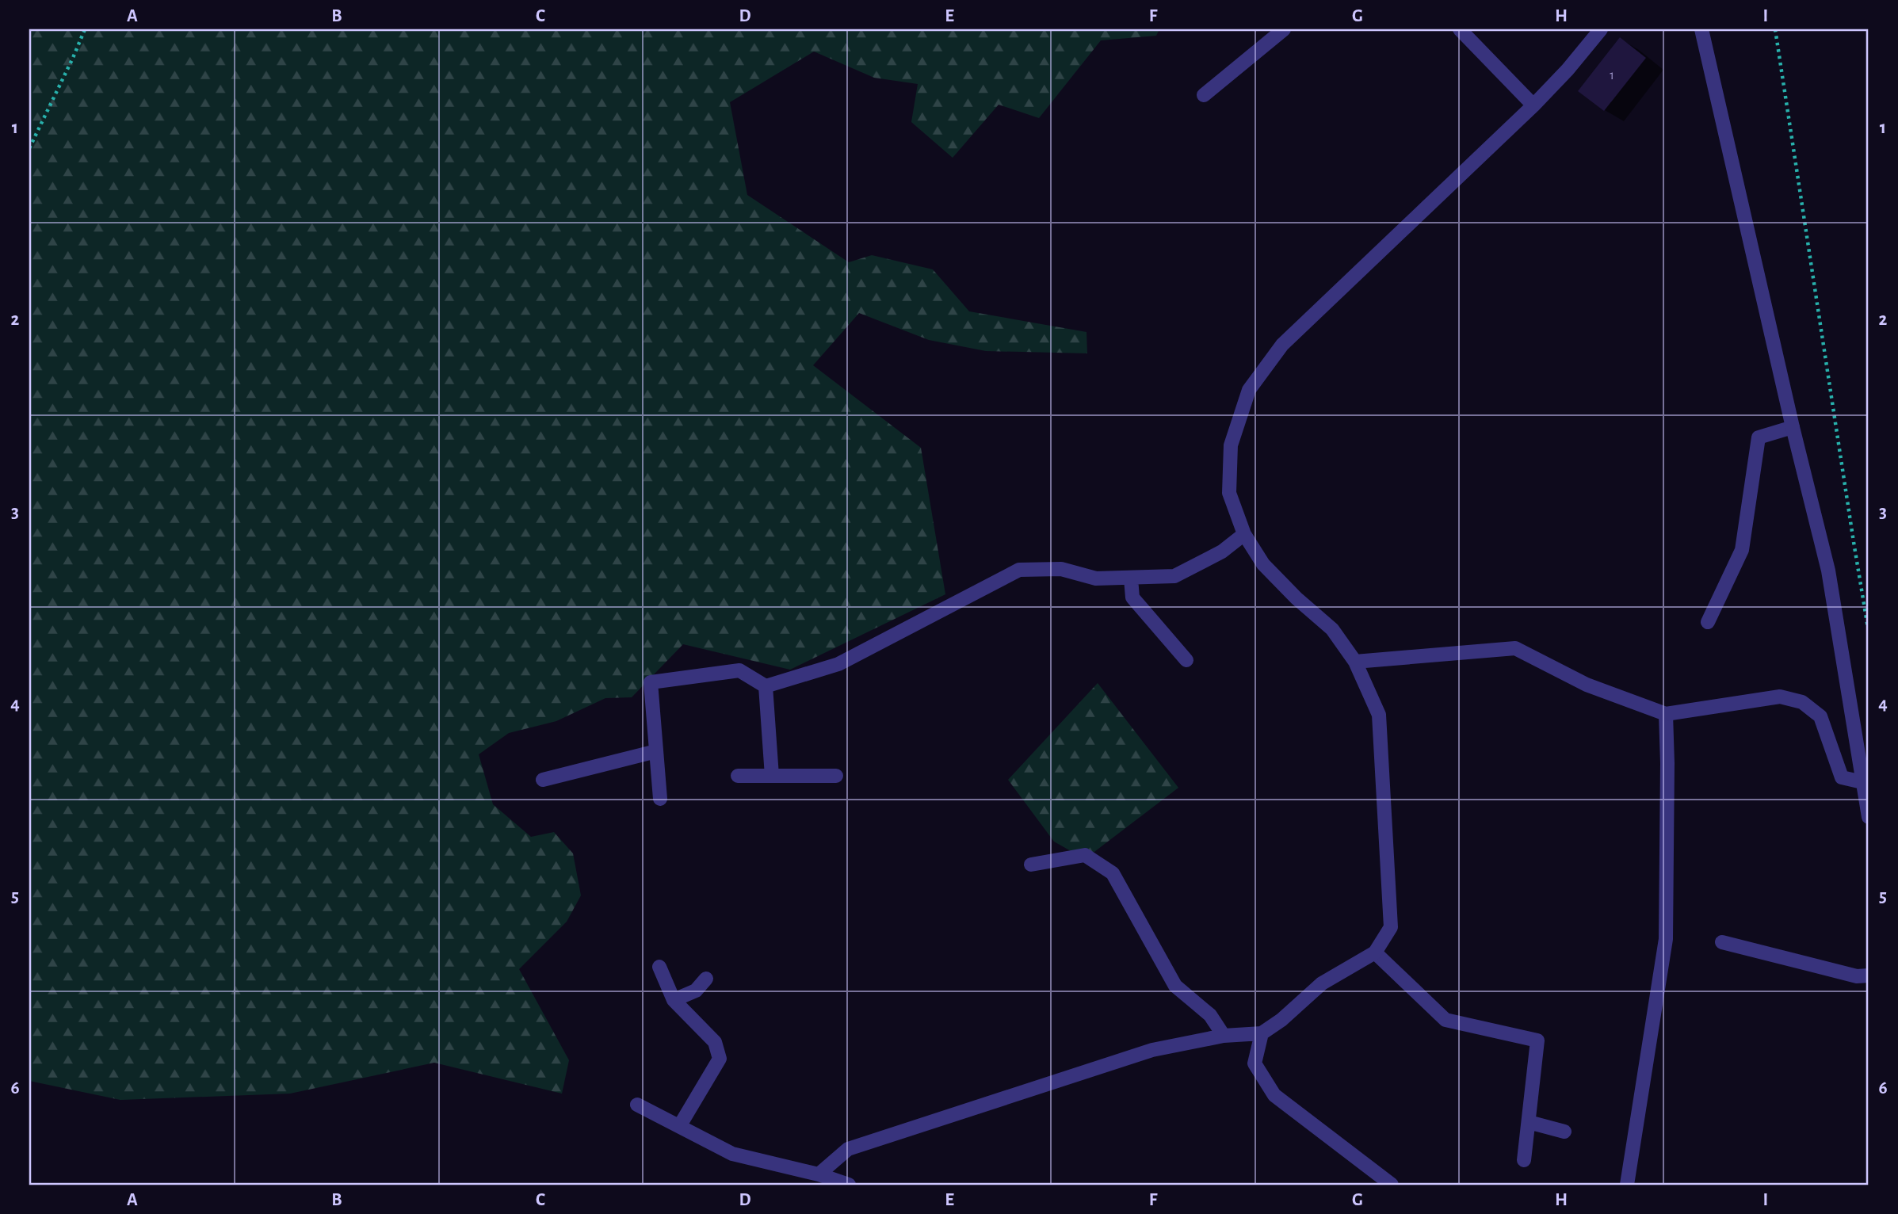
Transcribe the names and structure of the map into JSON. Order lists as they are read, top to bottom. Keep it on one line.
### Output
{"house_numbers":["1"],"grid":{"columns":["A","B","C","D","E","F","G","H","I"],"rows":["1","2","3","4","5","6"]}}
